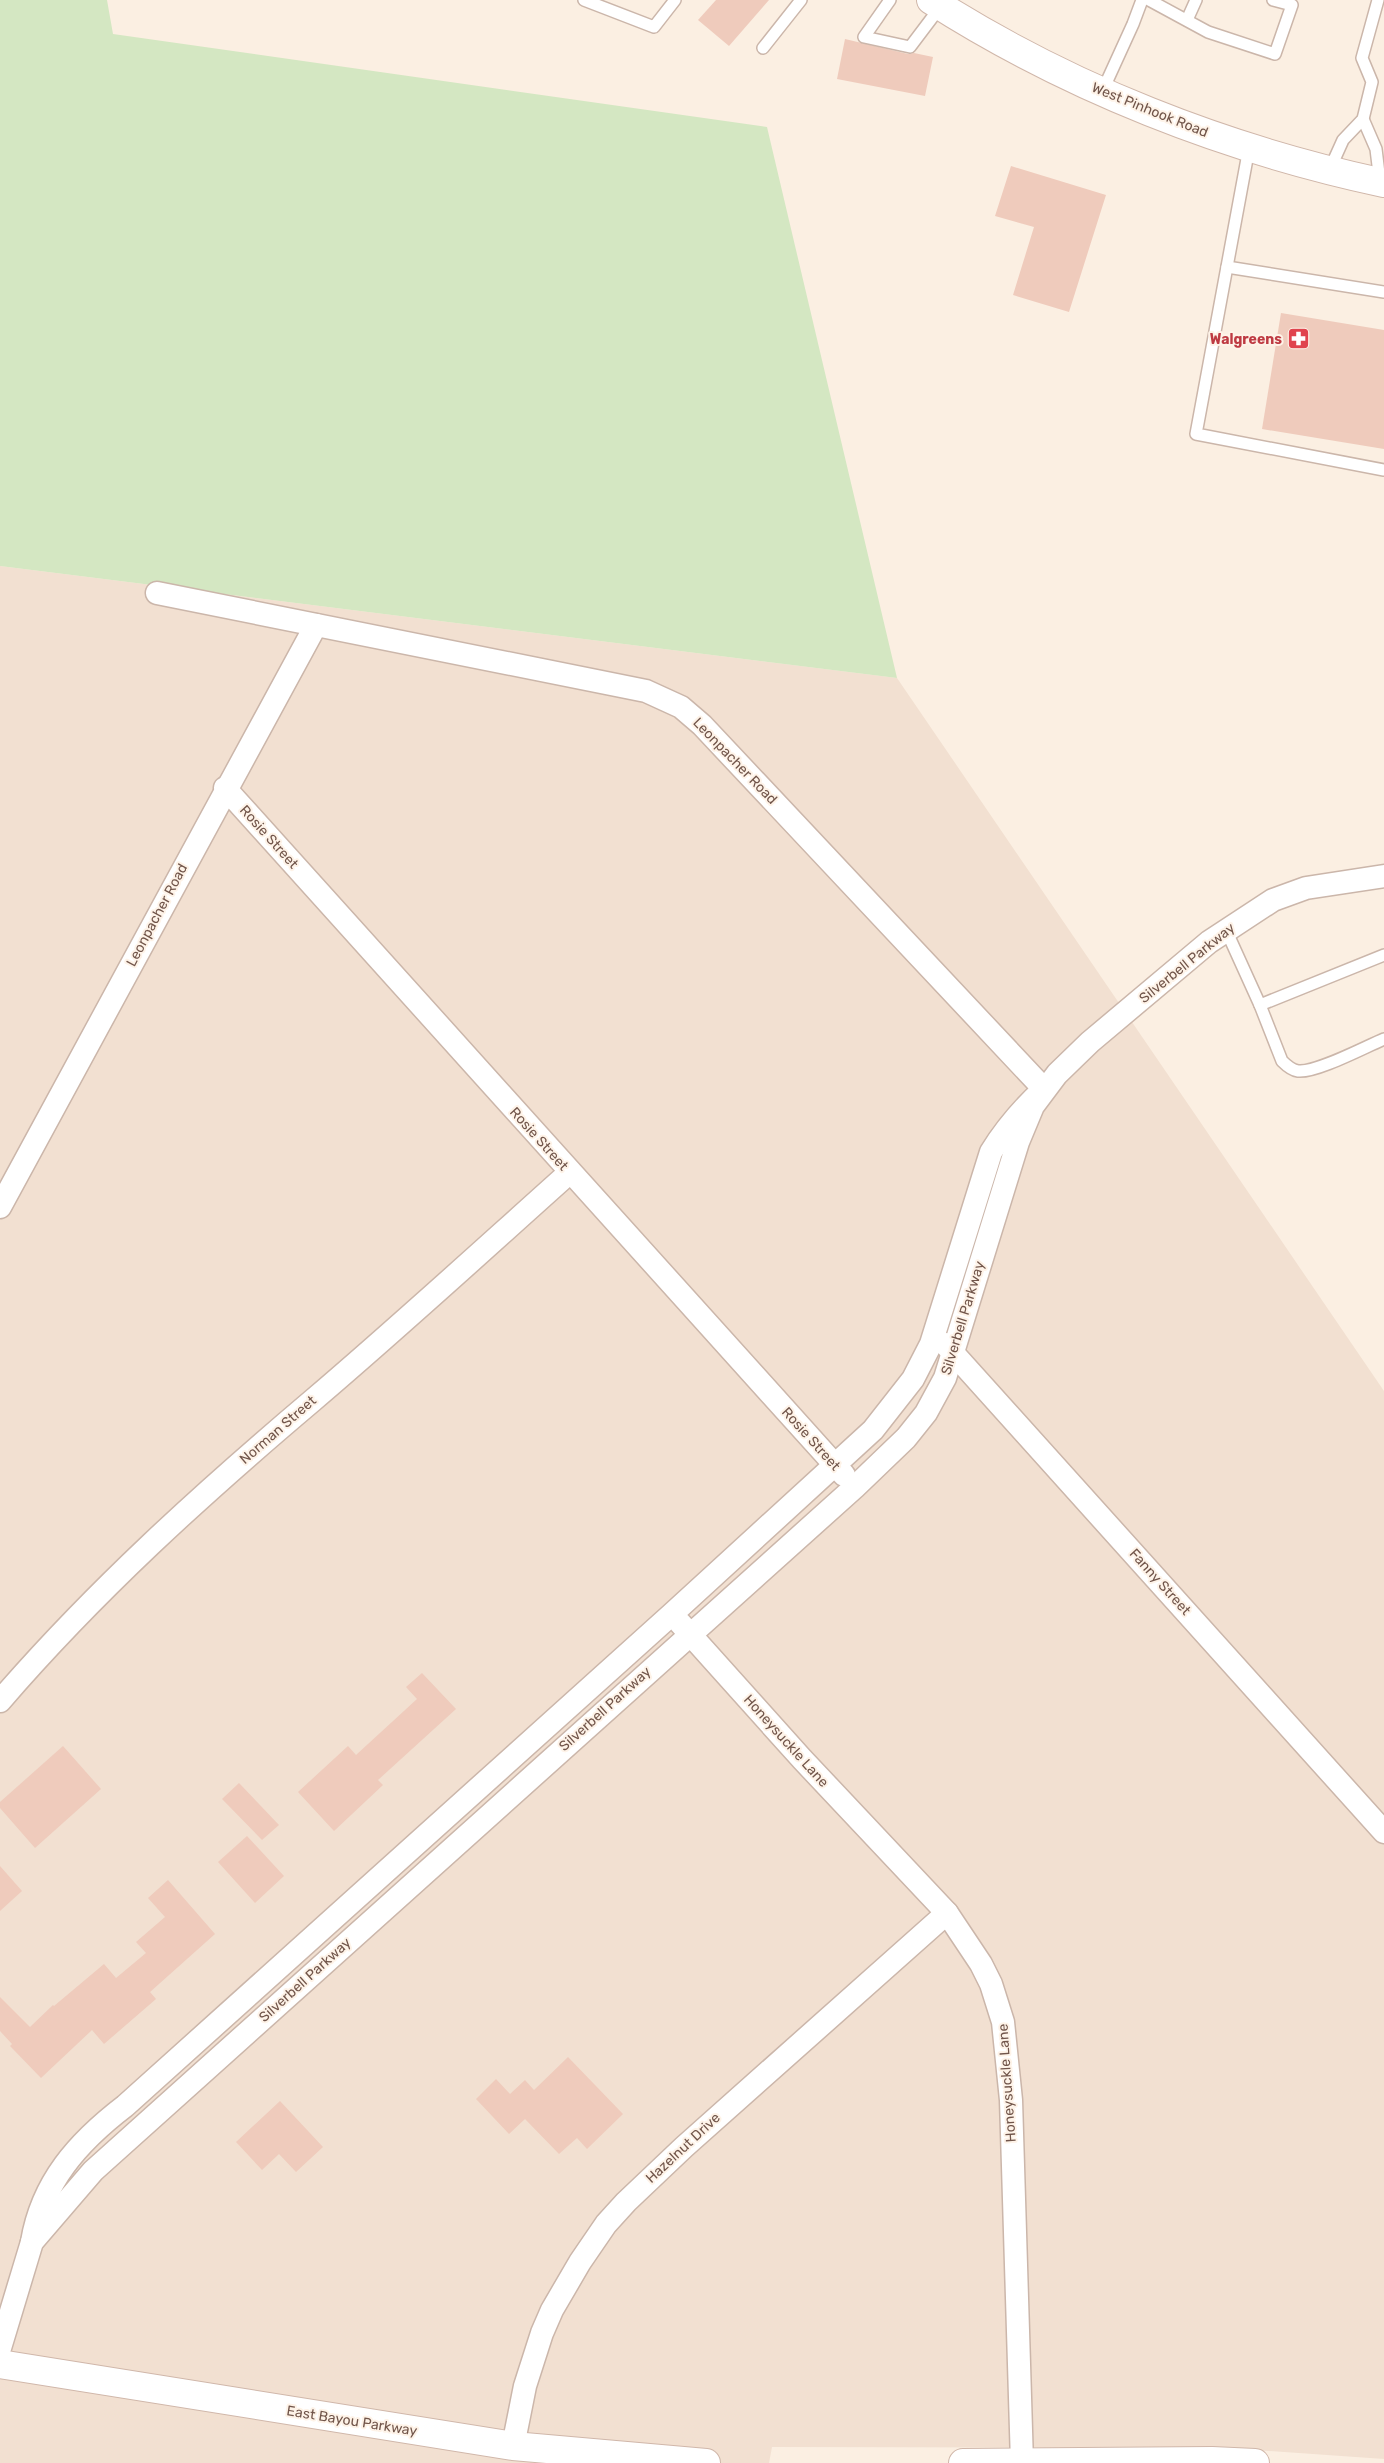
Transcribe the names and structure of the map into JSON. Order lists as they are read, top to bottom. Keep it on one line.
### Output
{"streets":{"street":["West Pinhook Road","Leonpacher Road","Rosie Street","Silverbell Parkway","Norman Street","Fanny Street","Honeysuckle Lane","Hazelnut Drive","East Bayou Parkway"]},"crossings":[["Leonpacher Road","Rosie Street"],["Leonpacher Road","Silverbell Parkway"],["Rosie Street","Silverbell Parkway"],["Rosie Street","Norman Street"],["Silverbell Parkway","Fanny Street"],["Silverbell Parkway","Honeysuckle Lane"],["Honeysuckle Lane","Hazelnut Drive"],["Hazelnut Drive","East Bayou Parkway"]],"places":{"pharmacy":["Walgreens"]}}
